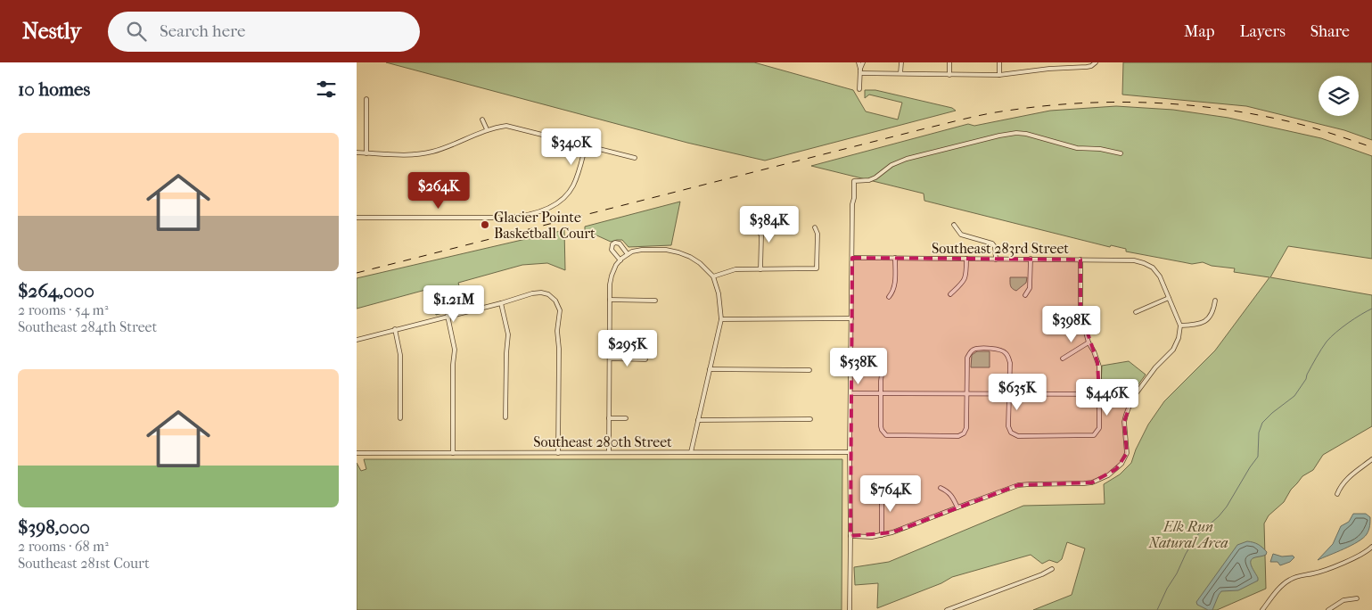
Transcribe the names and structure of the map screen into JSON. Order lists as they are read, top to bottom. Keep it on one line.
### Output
{"streets":{"street":["Southeast 283rd Street","Southeast 280th Street"]},"parks":["Elk Run Natural Area"],"places":["Glacier Pointe Basketball Court"],"page":{"header":"Nestly","search":"Search here","nav":["Map","Layers","Share"],"heading":"10 homes","list":[{"name":"$264,000","note":"2 rooms · 54 m² · Southeast 284th Street"},{"name":"$398,000","note":"2 rooms · 68 m² · Southeast 281st Court"}],"price":["$340K","$264K","$384K","$1.21M","$398K","$295K","$538K","$635K","$446K","$764K"]}}
